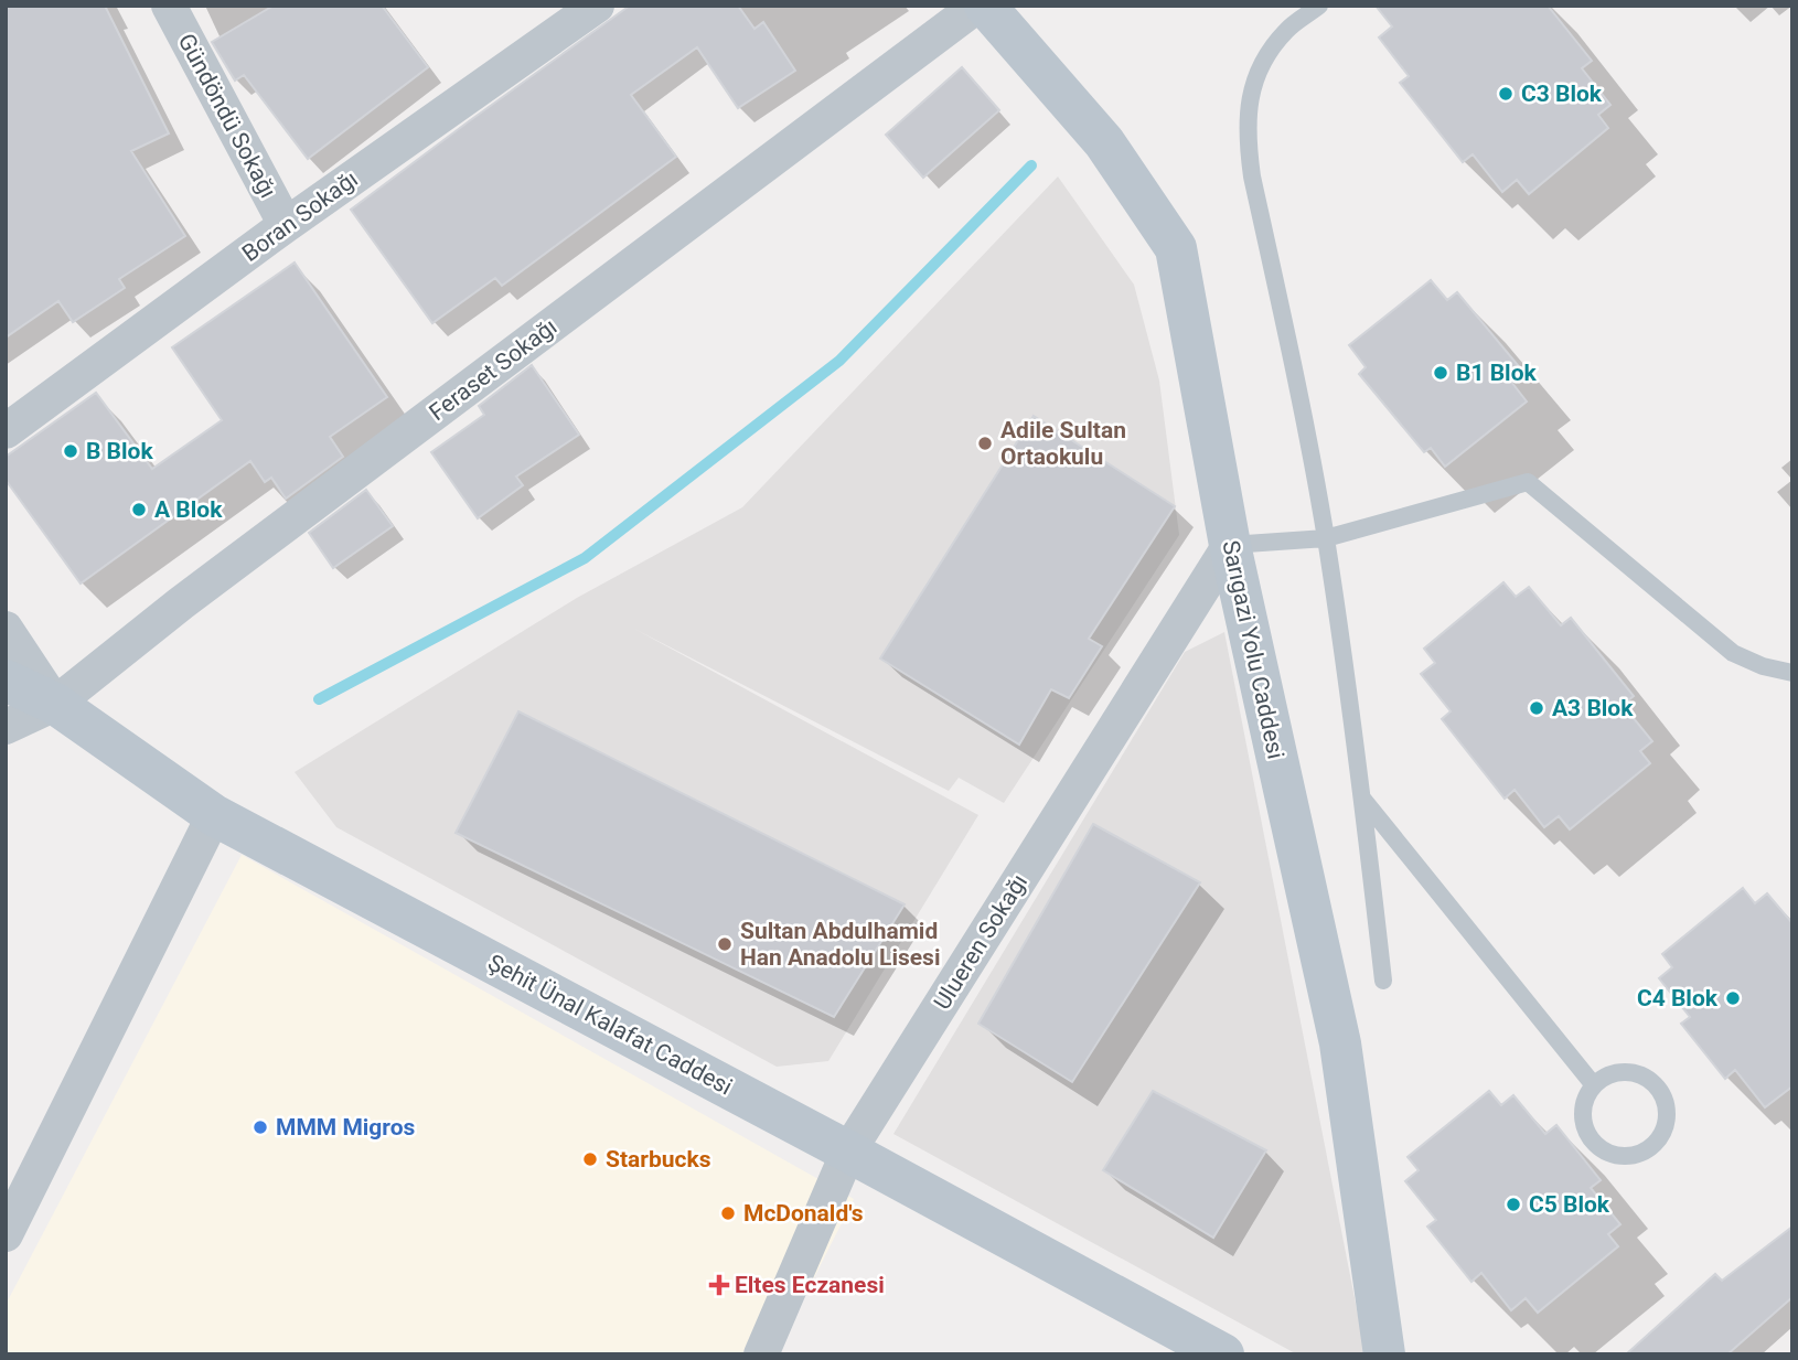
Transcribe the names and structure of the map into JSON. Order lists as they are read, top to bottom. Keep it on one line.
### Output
{"streets":{"street":["Gündöndü Sokağı","Boran Sokağı","Feraset Sokağı","Sarıgazi Yolu Caddesi","Ulueren Sokağı","Şehit Ünal Kalafat Caddesi"]},"crossings":[["Gündöndü Sokağı","Boran Sokağı"],["Feraset Sokağı","Şehit Ünal Kalafat Caddesi"],["Sarıgazi Yolu Caddesi","Ulueren Sokağı"],["Ulueren Sokağı","Şehit Ünal Kalafat Caddesi"]],"places":{"other":["C3 Blok","B1 Blok","Adile Sultan Ortaokulu","B Blok","A Blok","A3 Blok","Sultan Abdulhamid Han Anadolu Lisesi","C4 Blok","MMM Migros","Starbucks","C5 Blok","McDonald's"],"health":["Eltes Eczanesi"]}}
